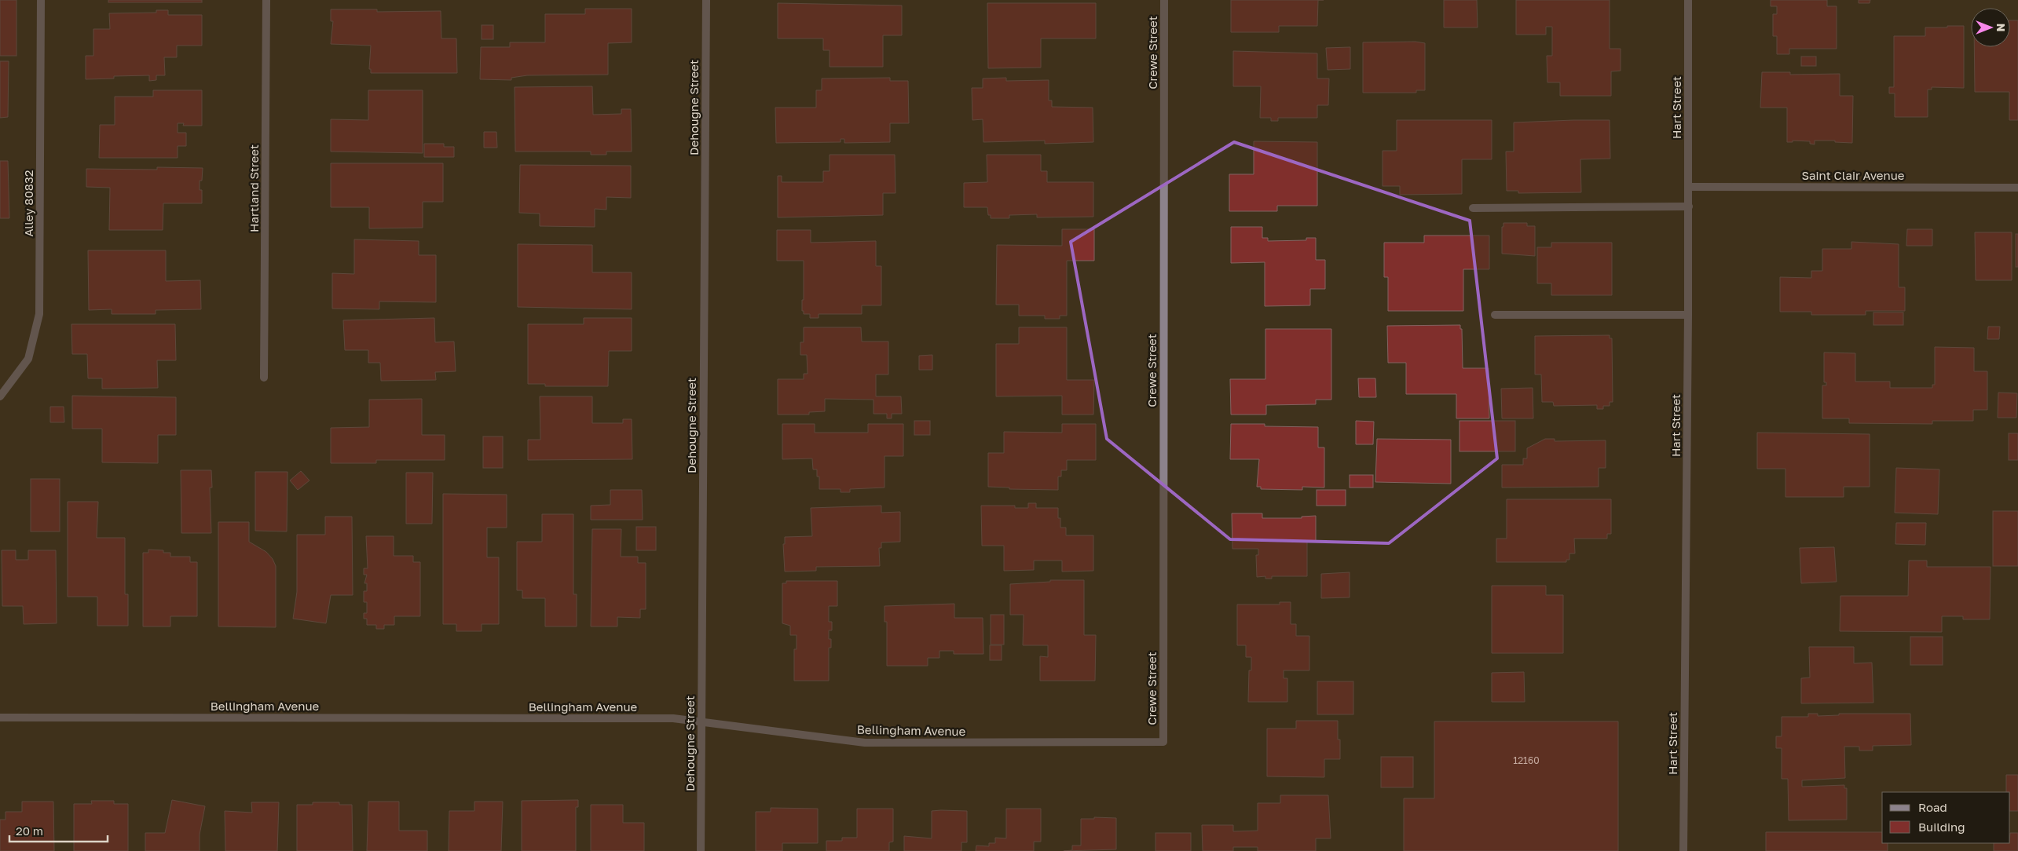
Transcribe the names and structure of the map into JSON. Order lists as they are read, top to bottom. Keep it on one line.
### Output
{"streets":{"street":["Crewe Street","Dehougne Street","Hart Street","Saint Clair Avenue","Hartland Street","Alley 80832","Bellingham Avenue"]},"crossings":[["Crewe Street","Bellingham Avenue"],["Dehougne Street","Bellingham Avenue"],["Hart Street","Saint Clair Avenue"]],"house_numbers":["12160"],"legend":["Road","Building"],"scale_bar":"20 m","north":"right"}
